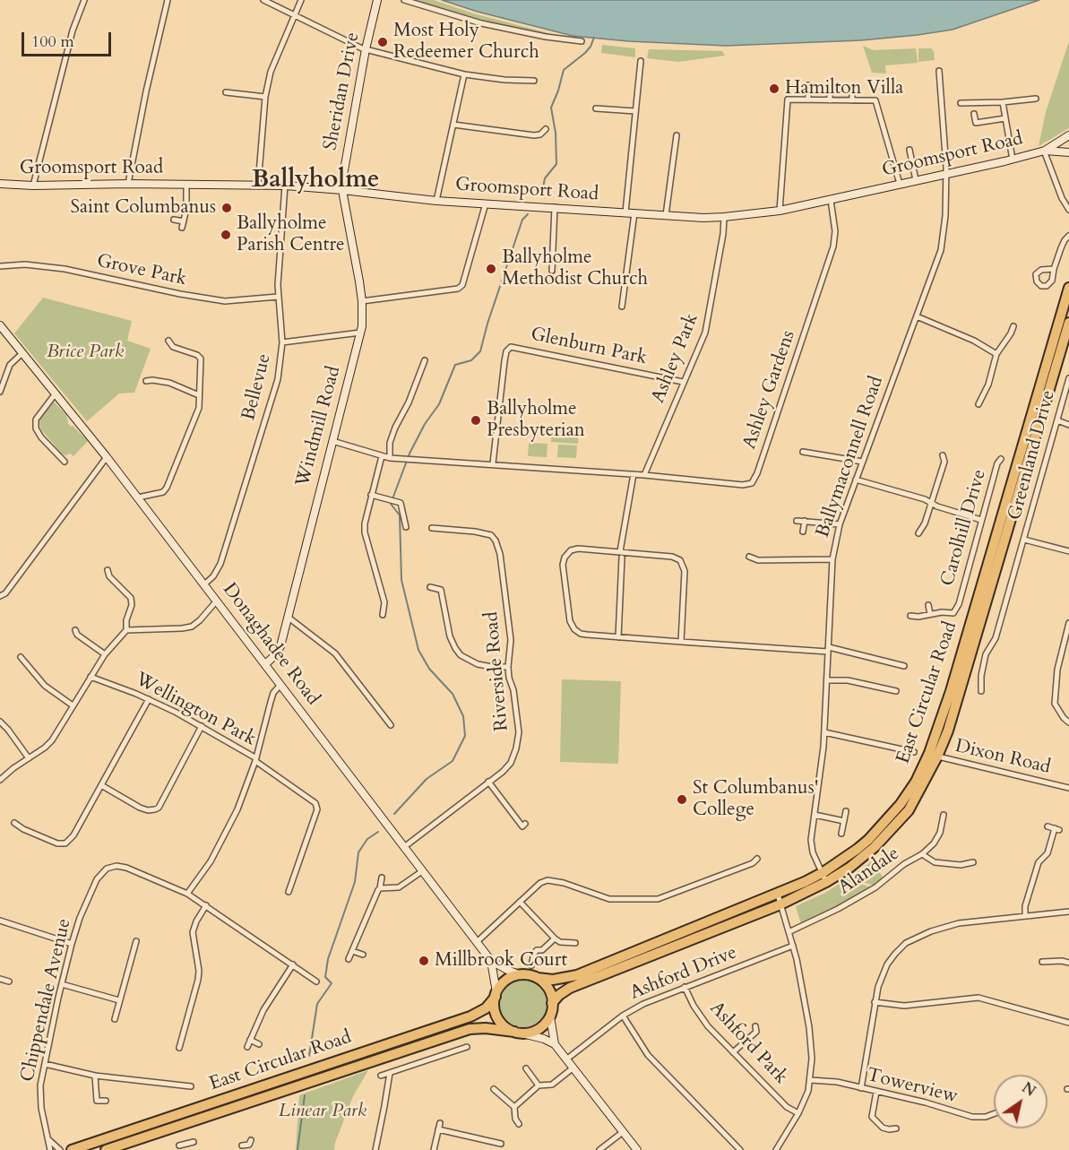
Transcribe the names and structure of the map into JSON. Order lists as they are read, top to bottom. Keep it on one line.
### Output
{"streets":{"highway":["East Circular Road"],"main road":["Sheridan Drive","Groomsport Road","Windmill Road","Donaghadee Road"],"street":["Grove Park","Glenburn Park","Ashley Park","Bellevue","Ashley Gardens","Greenland Drive","Ballymaconnell Road","Carolhill Drive","Riverside Road","Wellington Park","Dixon Road","Alandale","Ashford Drive","Chippendale Avenue","Ashford Park","Towerview"]},"crossings":[["Sheridan Drive","Groomsport Road"],["Sheridan Drive","Windmill Road"],["Groomsport Road","Ashley Park"],["Groomsport Road","Bellevue"],["Groomsport Road","Ashley Gardens"],["Groomsport Road","Windmill Road"],["Groomsport Road","Ballymaconnell Road"],["Grove Park","Bellevue"],["Glenburn Park","Ashley Park"],["Ashley Park","Ashley Gardens"],["Bellevue","Donaghadee Road"],["Windmill Road","Donaghadee Road"],["Ballymaconnell Road","East Circular Road"],["Donaghadee Road","Riverside Road"],["Donaghadee Road","East Circular Road"],["East Circular Road","Dixon Road"],["Ashford Drive","Ashford Park"]],"districts":["Ballyholme"],"parks":["Brice Park","Linear Park"],"places":["Most Holy Redeemer Church","Hamilton Villa","Saint Columbanus","Ballyholme Parish Centre","Ballyholme Methodist Church","Ballyholme Presbyterian","St Columbanus' College","Millbrook Court"],"scale_bar":"100 m","north":"top right"}
